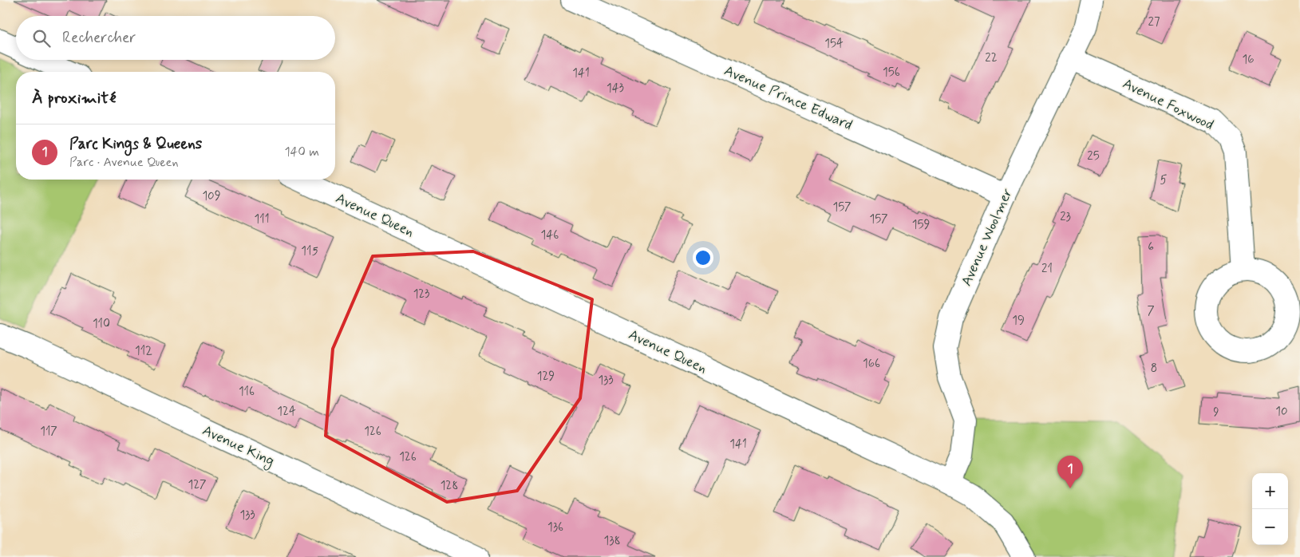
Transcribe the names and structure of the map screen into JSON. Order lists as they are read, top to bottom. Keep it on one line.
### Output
{"streets":{"street":["Avenue Prince Edward","Avenue Foxwood","Avenue Queen","Avenue Woolmer","Avenue King"]},"crossings":[["Avenue Prince Edward","Avenue Woolmer"],["Avenue Foxwood","Avenue Woolmer"],["Avenue Queen","Avenue Woolmer"]],"house_numbers":["27","154","22","16","156","141","143","25","5","109","157","23","111","157","159","146","6","115","21","123","7","19","110","112","166","8","129","133","116","124","10","9","117","126","141","126","127","128","133","136","138"],"page":{"search":"Rechercher","heading":"À proximité","list":[{"mark":"1","name":"Parc Kings & Queens","note":"Parc · Avenue Queen","value":"140 m"}],"pins":"1","map_buttons":["+","−"]}}
